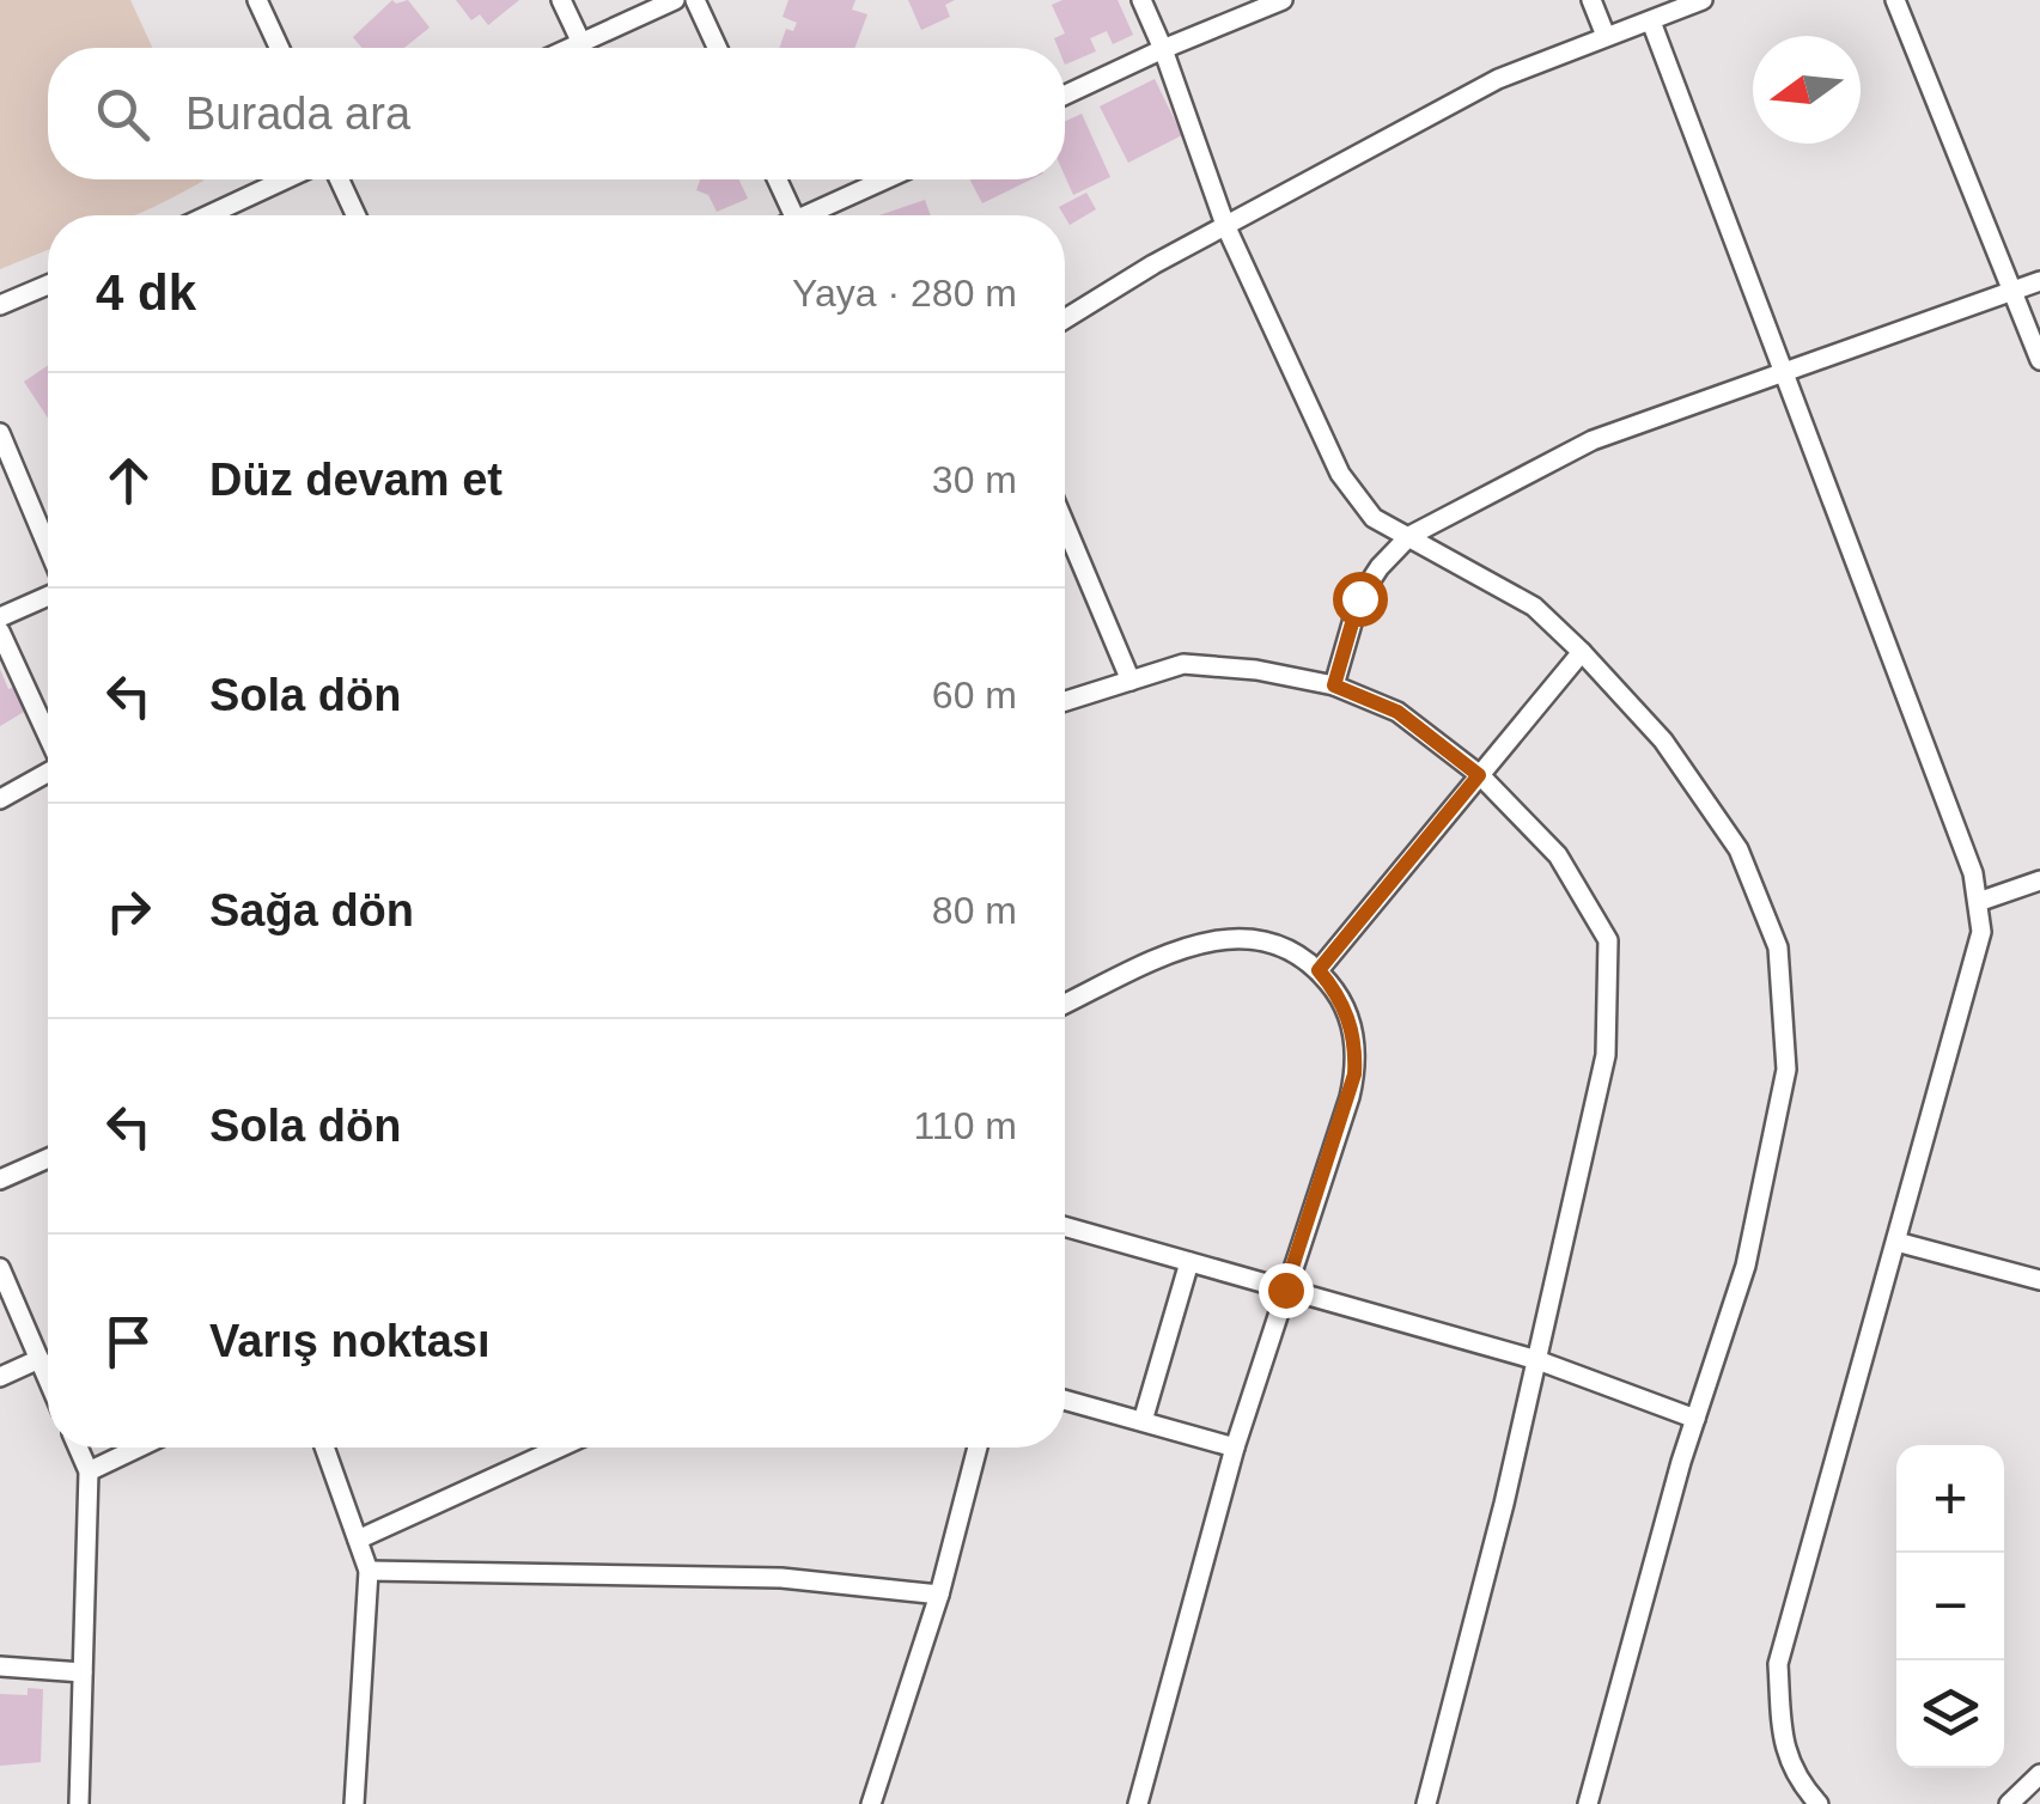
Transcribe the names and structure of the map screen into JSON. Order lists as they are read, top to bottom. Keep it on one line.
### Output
{"north":"left","page":{"search":"Burada ara","heading":["4 dk","Yaya · 280 m"],"list":[["Düz devam et","30 m"],["Sola dön","60 m"],["Sağa dön","80 m"],["Sola dön","110 m"],"Varış noktası"],"map_buttons":["+","−"]}}
